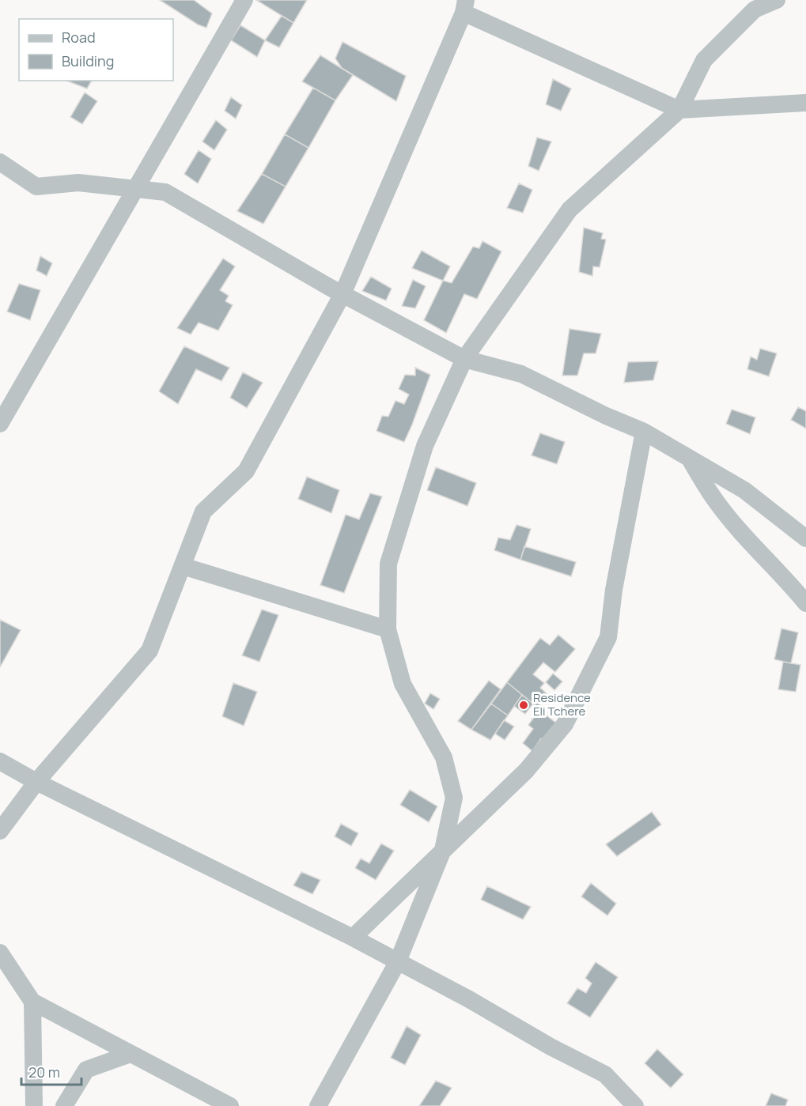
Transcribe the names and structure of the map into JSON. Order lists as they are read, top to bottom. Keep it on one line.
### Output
{"places":["Residence Eli Tchere"],"legend":["Road","Building"],"scale_bar":"20 m"}
